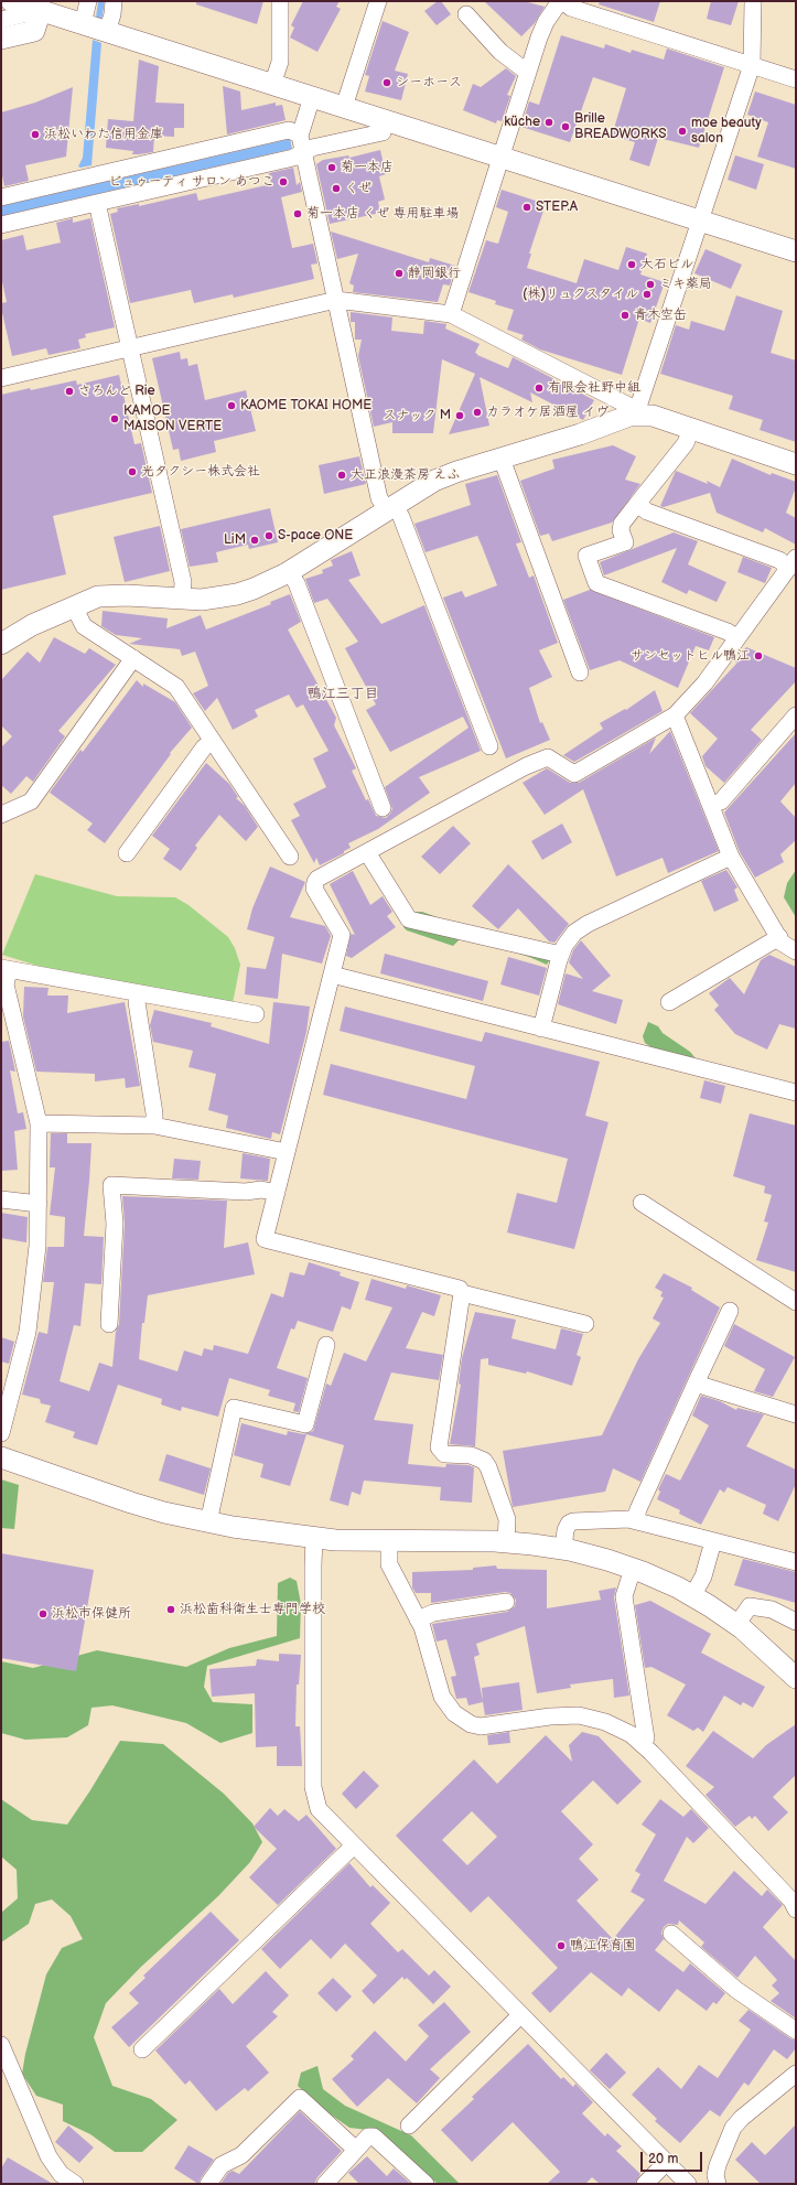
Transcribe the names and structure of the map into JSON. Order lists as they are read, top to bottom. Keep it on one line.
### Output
{"districts":["鴨江三丁目"],"places":["シーホース","küche","Brille BREADWORKS","moe beauty salon","浜松いわた信用金庫","菊一本店","ビュゥーティ サロン あつこ","くぜ","STEP.A","菊一本店 くぜ 専用駐車場","大石ビル","静岡銀行","ミキ薬局","(株)リュクスタイル","青木空缶","有限会社野中組","さろんど Rie","KAOME TOKAI HOME","カラオケ居酒屋 イヴ","スナック M","KAMOE MAISON VERTE","光タクシー株式会社","大正浪漫茶房 えふ","S-pace ONE","LiM","サンセットヒル鴨江","浜松歯科衛生士専門学校","浜松市保健所","鴨江保育園"],"scale_bar":"20 m"}
